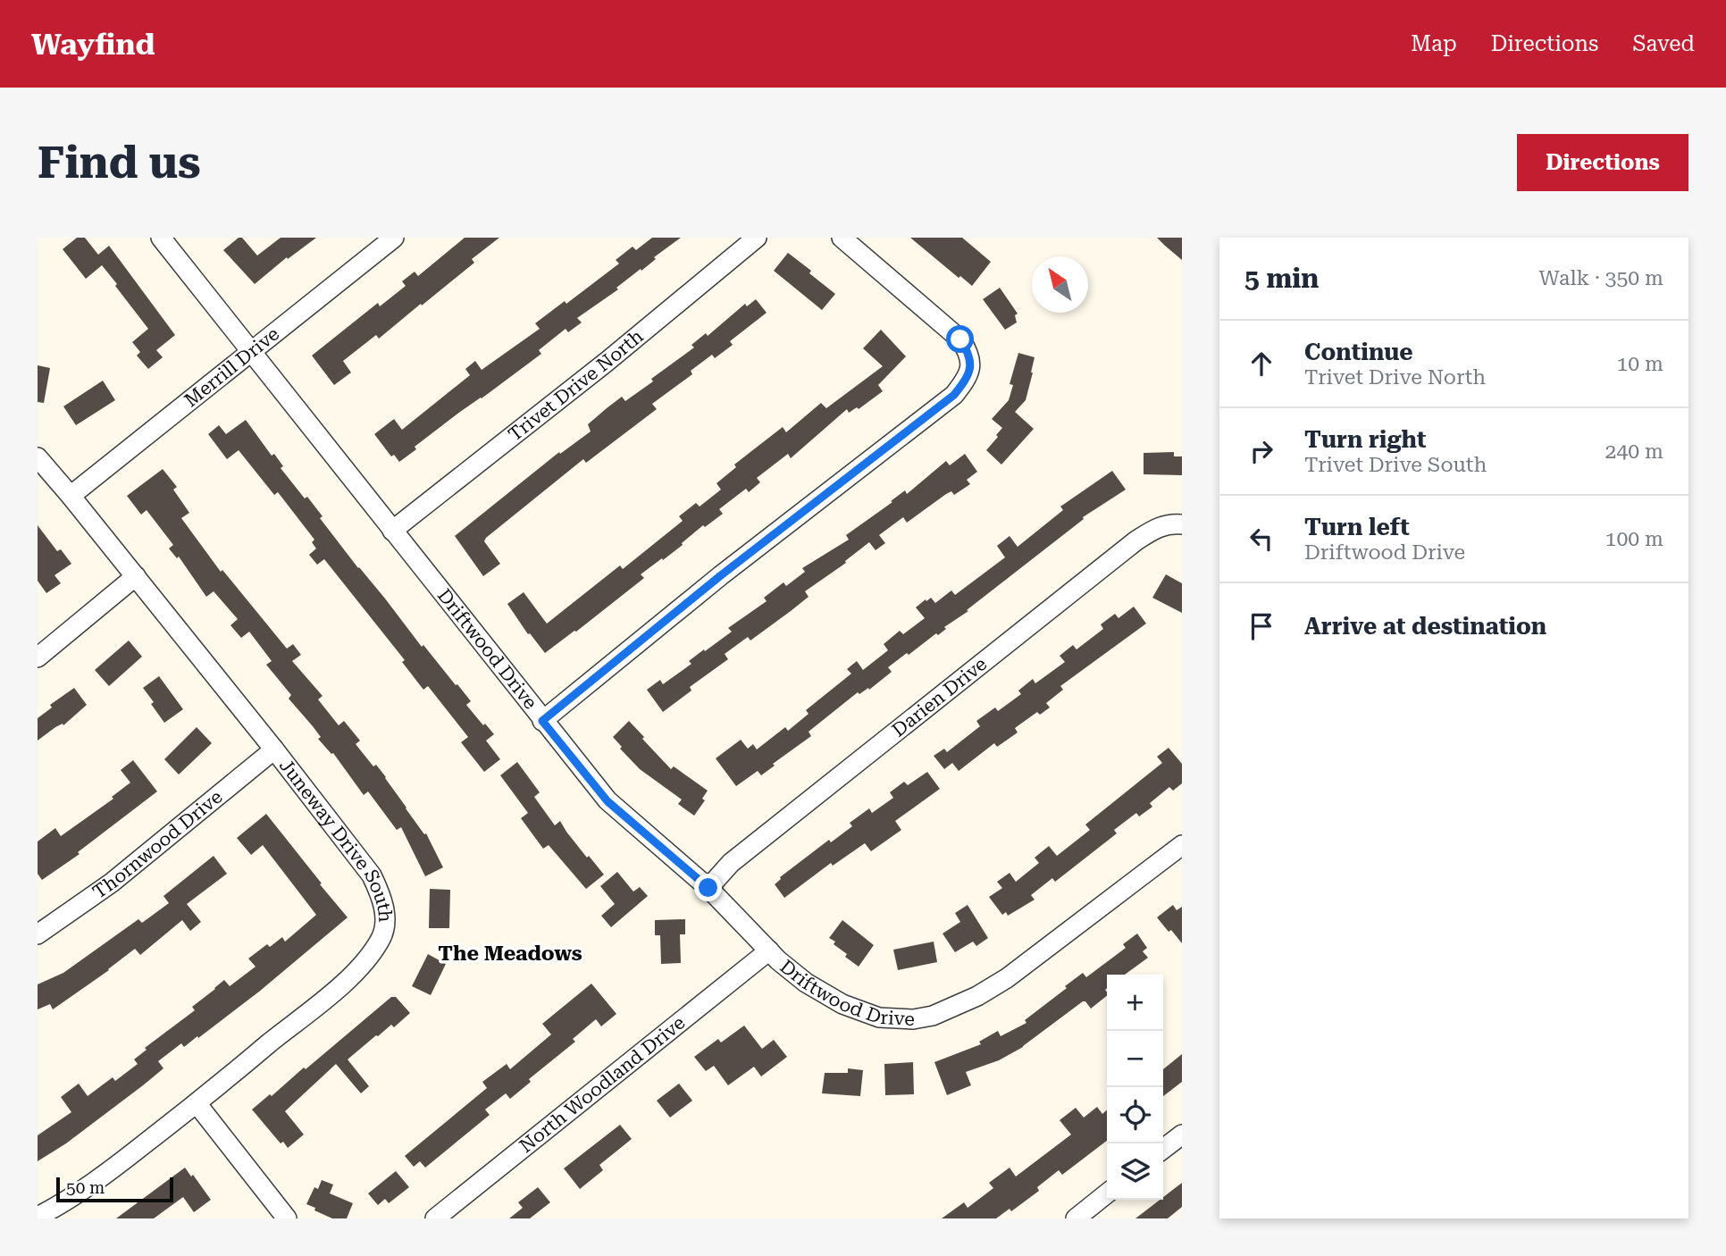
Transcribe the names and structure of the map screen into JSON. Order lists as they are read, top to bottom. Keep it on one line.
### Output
{"streets":{"street":["Merrill Drive","Trivet Drive North","Driftwood Drive","Darien Drive","Juneway Drive South","Thornwood Drive","North Woodland Drive"]},"crossings":[["Merrill Drive","Driftwood Drive"],["Merrill Drive","Juneway Drive South"],["Trivet Drive North","Driftwood Drive"],["Driftwood Drive","Darien Drive"],["Driftwood Drive","North Woodland Drive"],["Juneway Drive South","Thornwood Drive"]],"districts":["The Meadows"],"scale_bar":"50 m","north":"top left","page":{"header":"Wayfind","nav":["Map","Directions","Saved"],"buttons":"Directions","title":"Find us","heading":["5 min","Walk · 350 m"],"list":[["Continue","Trivet Drive North","10 m"],["Turn right","Trivet Drive South","240 m"],["Turn left","Driftwood Drive","100 m"],"Arrive at destination"],"map_buttons":["+","−"],"scale":"50 m"}}
